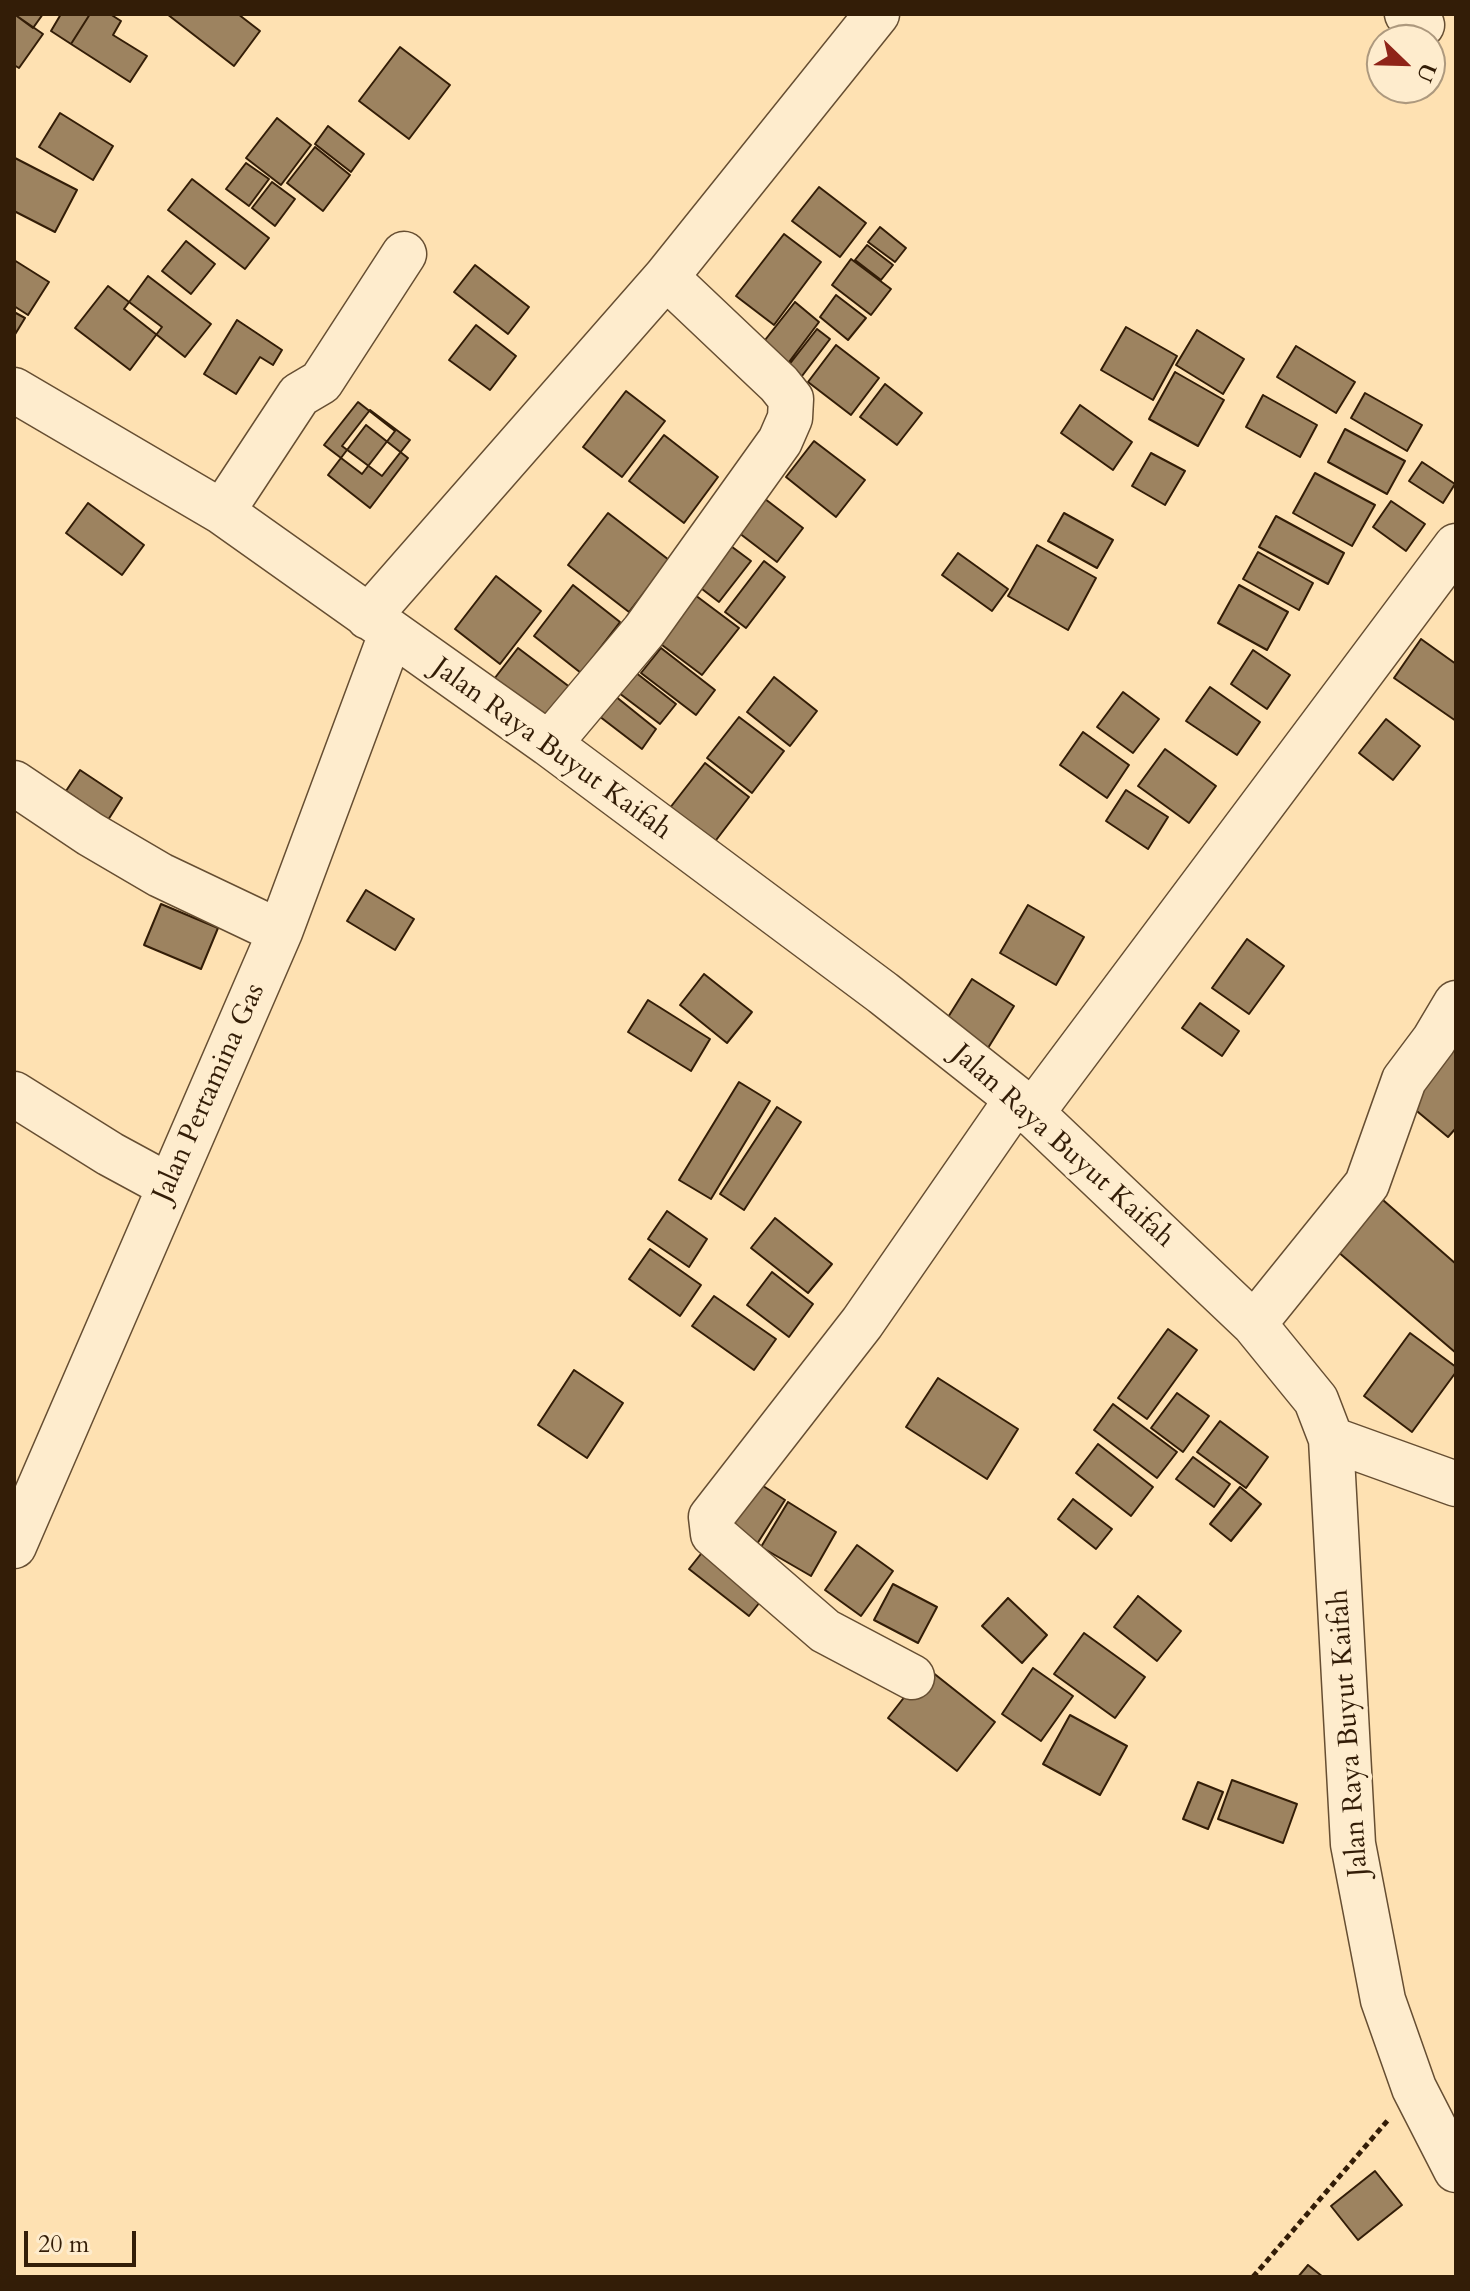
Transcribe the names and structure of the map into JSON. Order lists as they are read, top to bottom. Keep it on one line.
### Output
{"streets":{"street":["Jalan Raya Buyut Kaifah","Jalan Pertamina Gas"]},"crossings":[["Jalan Raya Buyut Kaifah","Jalan Pertamina Gas"]],"scale_bar":"20 m","north":"bottom right"}
